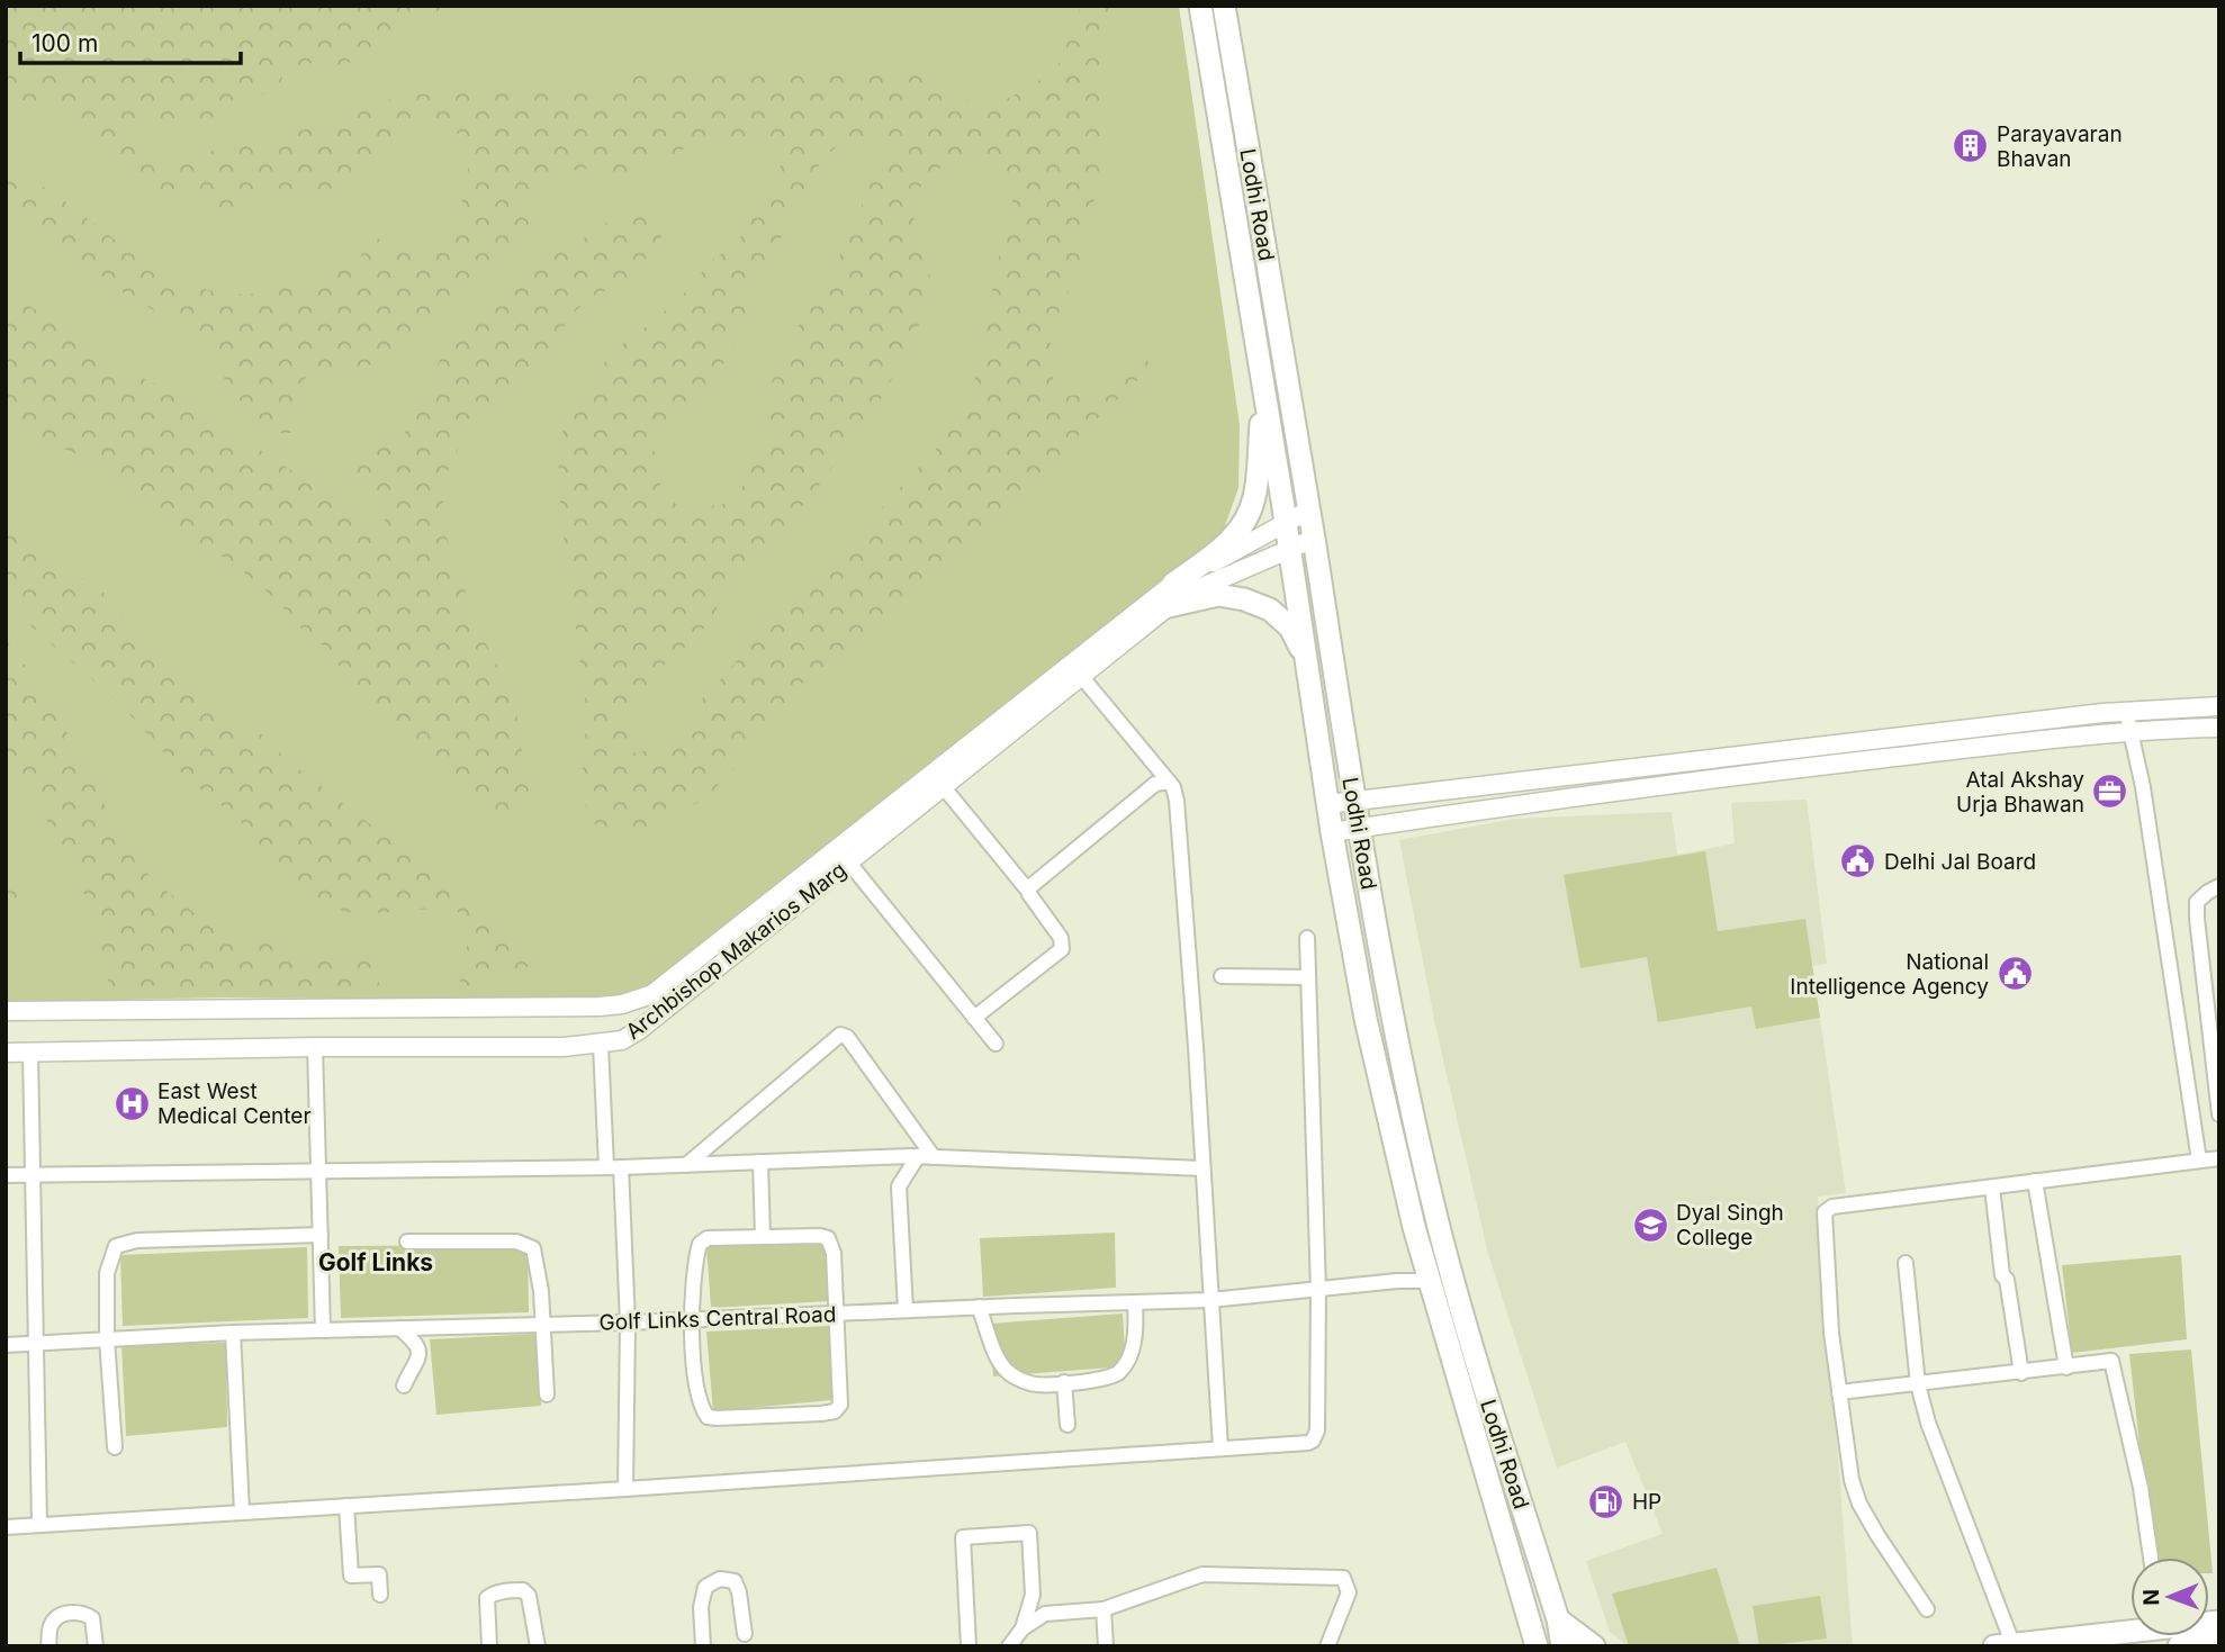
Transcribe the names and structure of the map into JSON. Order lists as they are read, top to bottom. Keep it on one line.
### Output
{"streets":{"main road":["Lodhi Road"],"street":["Archbishop Makarios Marg","Golf Links Central Road"]},"crossings":[["Lodhi Road","Archbishop Makarios Marg"],["Lodhi Road","Golf Links Central Road"]],"districts":["Golf Links"],"places":{"building":["Parayavaran Bhavan"],"office":["Atal Akshay Urja Bhawan"],"public building":["Delhi Jal Board","National Intelligence Agency"],"hospital":["East West Medical Center"],"school or university":["Dyal Singh College"],"fuel station":["HP"]},"scale_bar":"100 m","north":"left"}
